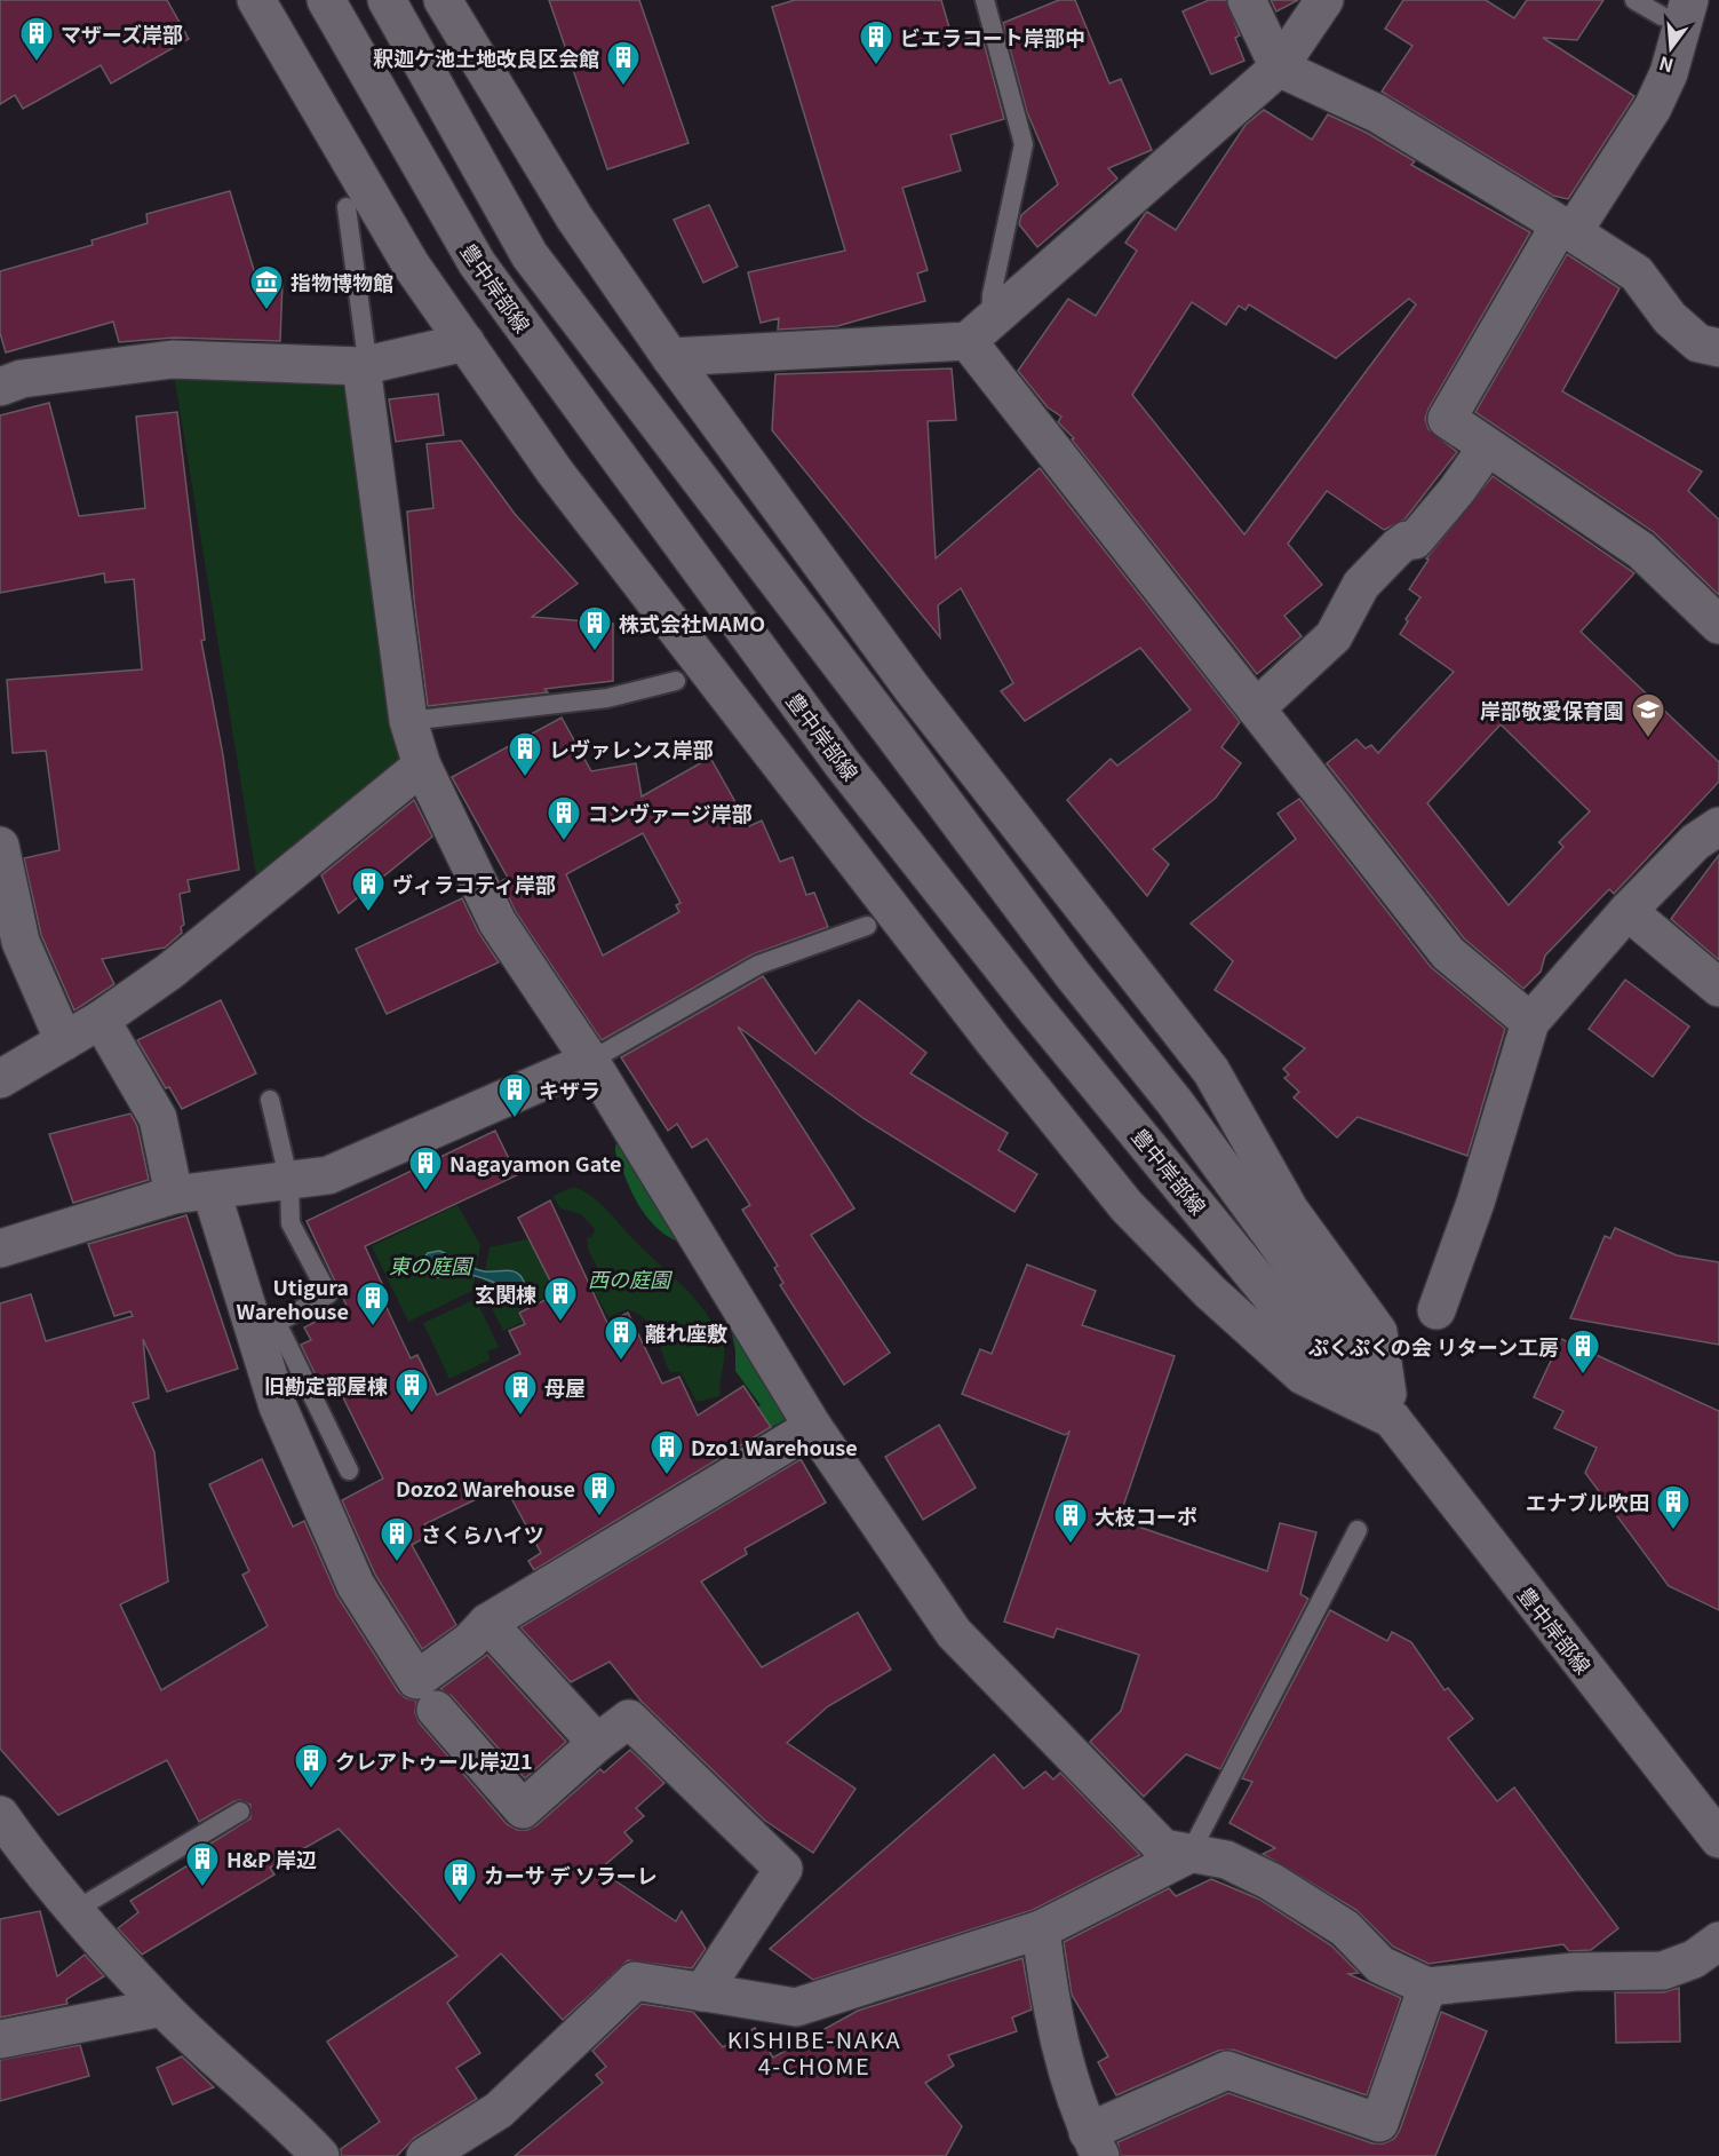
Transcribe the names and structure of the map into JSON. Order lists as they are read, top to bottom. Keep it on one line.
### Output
{"streets":{"street":["豊中岸部線"]},"districts":["KISHIBE-NAKA 4-CHOME"],"parks":["東の庭園","西の庭園"],"places":{"building":["マザーズ岸部","ビエラコート岸部中","釈迦ケ池土地改良区会館","株式会社MAMO","レヴァレンス岸部","コンヴァージ岸部","ヴィラコティ岸部","キザラ","Nagayamon Gate","玄関棟","Utigura Warehouse","離れ座敷","ぷくぷくの会 リターン工房","旧勘定部屋棟","母屋","Dzo1 Warehouse","Dozo2 Warehouse","エナブル吹田","大枝コーポ","さくらハイツ","クレアトゥール岸辺1","H&P 岸辺","カーサ デ ソラーレ"],"museum":["指物博物館"],"school or university":["岸部敬愛保育園"]},"north":"bottom"}
